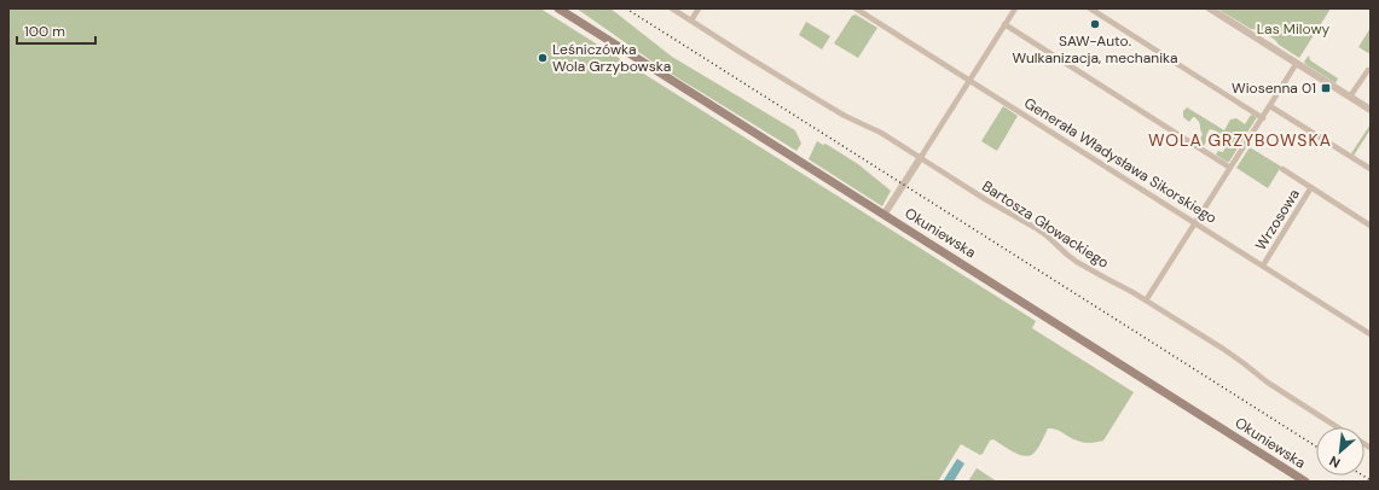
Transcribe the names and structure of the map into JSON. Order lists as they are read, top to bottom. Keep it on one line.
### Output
{"streets":{"main road":["Okuniewska"],"street":["Generała Władysława Sikorskiego","Wrzosowa","Bartosza Głowackiego"]},"crossings":[["Generała Władysława Sikorskiego","Wrzosowa"]],"districts":["WOLA GRZYBOWSKA"],"parks":["Las Milowy"],"places":{"other":["SAW-Auto. Wulkanizacja, mechanika","Leśniczówka Wola Grzybowska"],"transit":["Wiosenna 01"]},"scale_bar":"100 m","north":"bottom left"}
